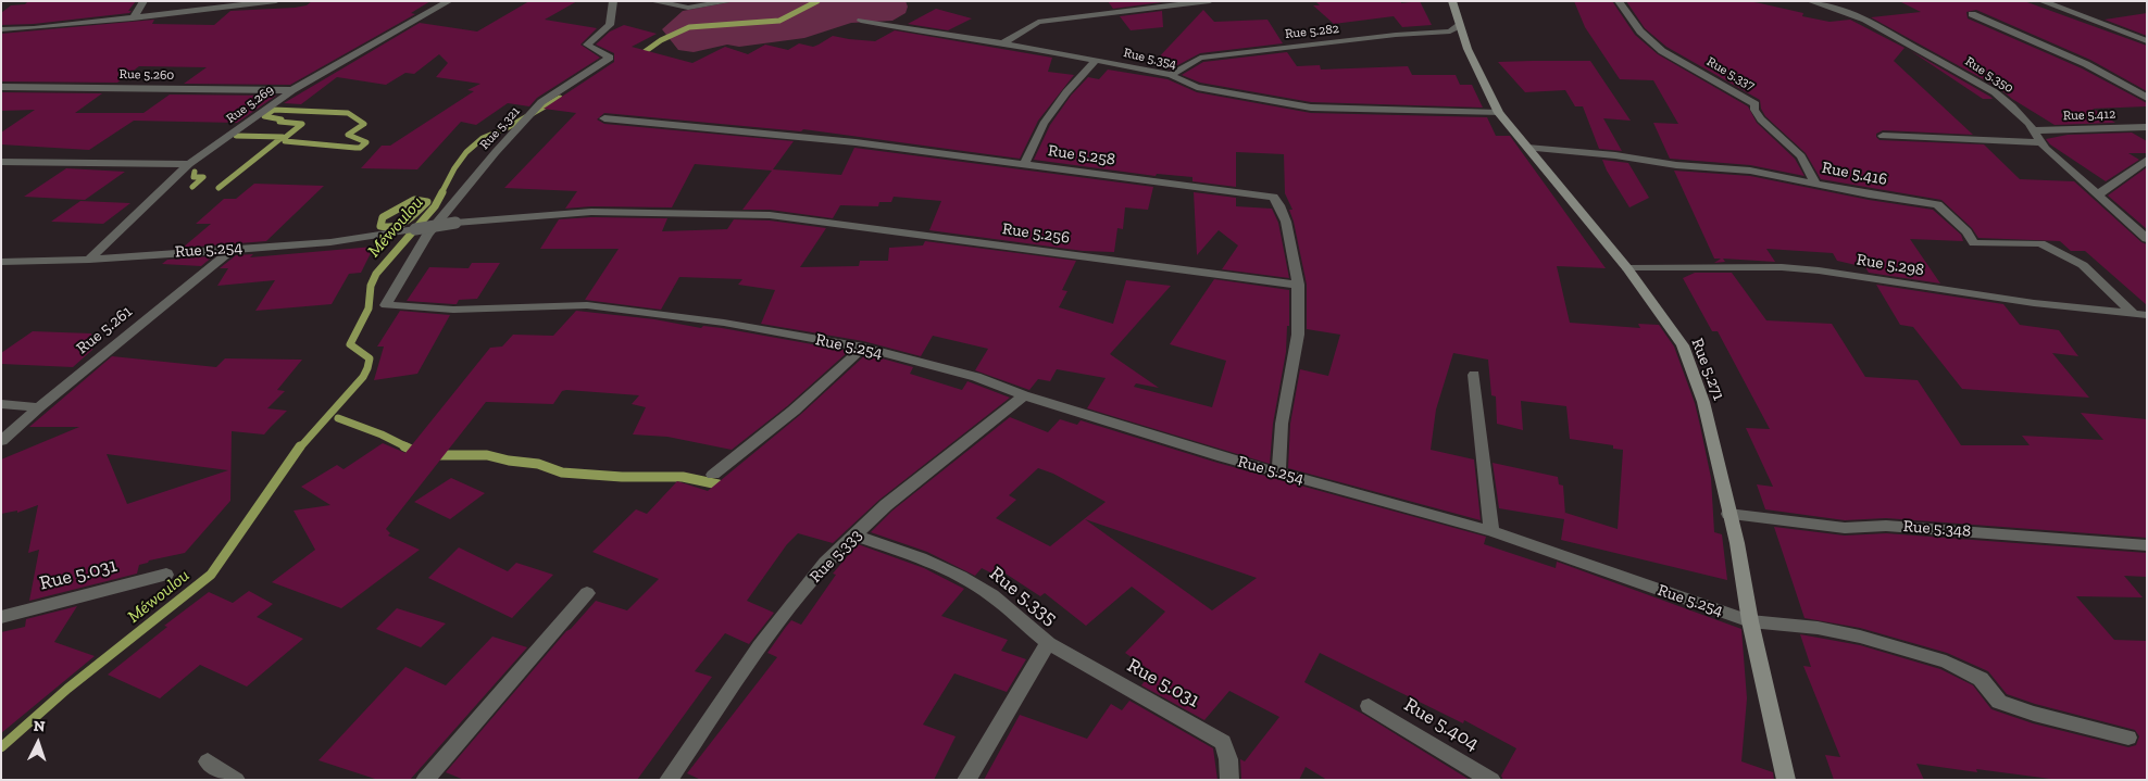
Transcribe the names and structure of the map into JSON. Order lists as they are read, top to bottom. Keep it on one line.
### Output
{"streets":{"street":["Rue 5.282","Rue 5.354","Rue 5.337","Rue 5.260","Rue 5.350","Rue 5.269","Rue 5.412","Rue 5.321","Rue 5.258","Rue 5.416","Rue 5.256","Rue 5.254","Rue 5.298","Rue 5.261","Rue 5.271","Rue 5.348","Rue 5.333","Rue 5.031","Rue 5.335","Rue 5.404"]},"crossings":[["Rue 5.282","Rue 5.354"],["Rue 5.282","Rue 5.271"],["Rue 5.354","Rue 5.271"],["Rue 5.337","Rue 5.416"],["Rue 5.260","Rue 5.269"],["Rue 5.350","Rue 5.412"],["Rue 5.269","Rue 5.254"],["Rue 5.321","Rue 5.254"],["Rue 5.258","Rue 5.256"],["Rue 5.258","Rue 5.254"],["Rue 5.416","Rue 5.298"],["Rue 5.416","Rue 5.271"],["Rue 5.256","Rue 5.254"],["Rue 5.254","Rue 5.261"],["Rue 5.254","Rue 5.271"],["Rue 5.254","Rue 5.333"],["Rue 5.298","Rue 5.271"],["Rue 5.271","Rue 5.348"],["Rue 5.333","Rue 5.335"],["Rue 5.031","Rue 5.335"]],"water":["Méwoulou"],"north":"top"}
